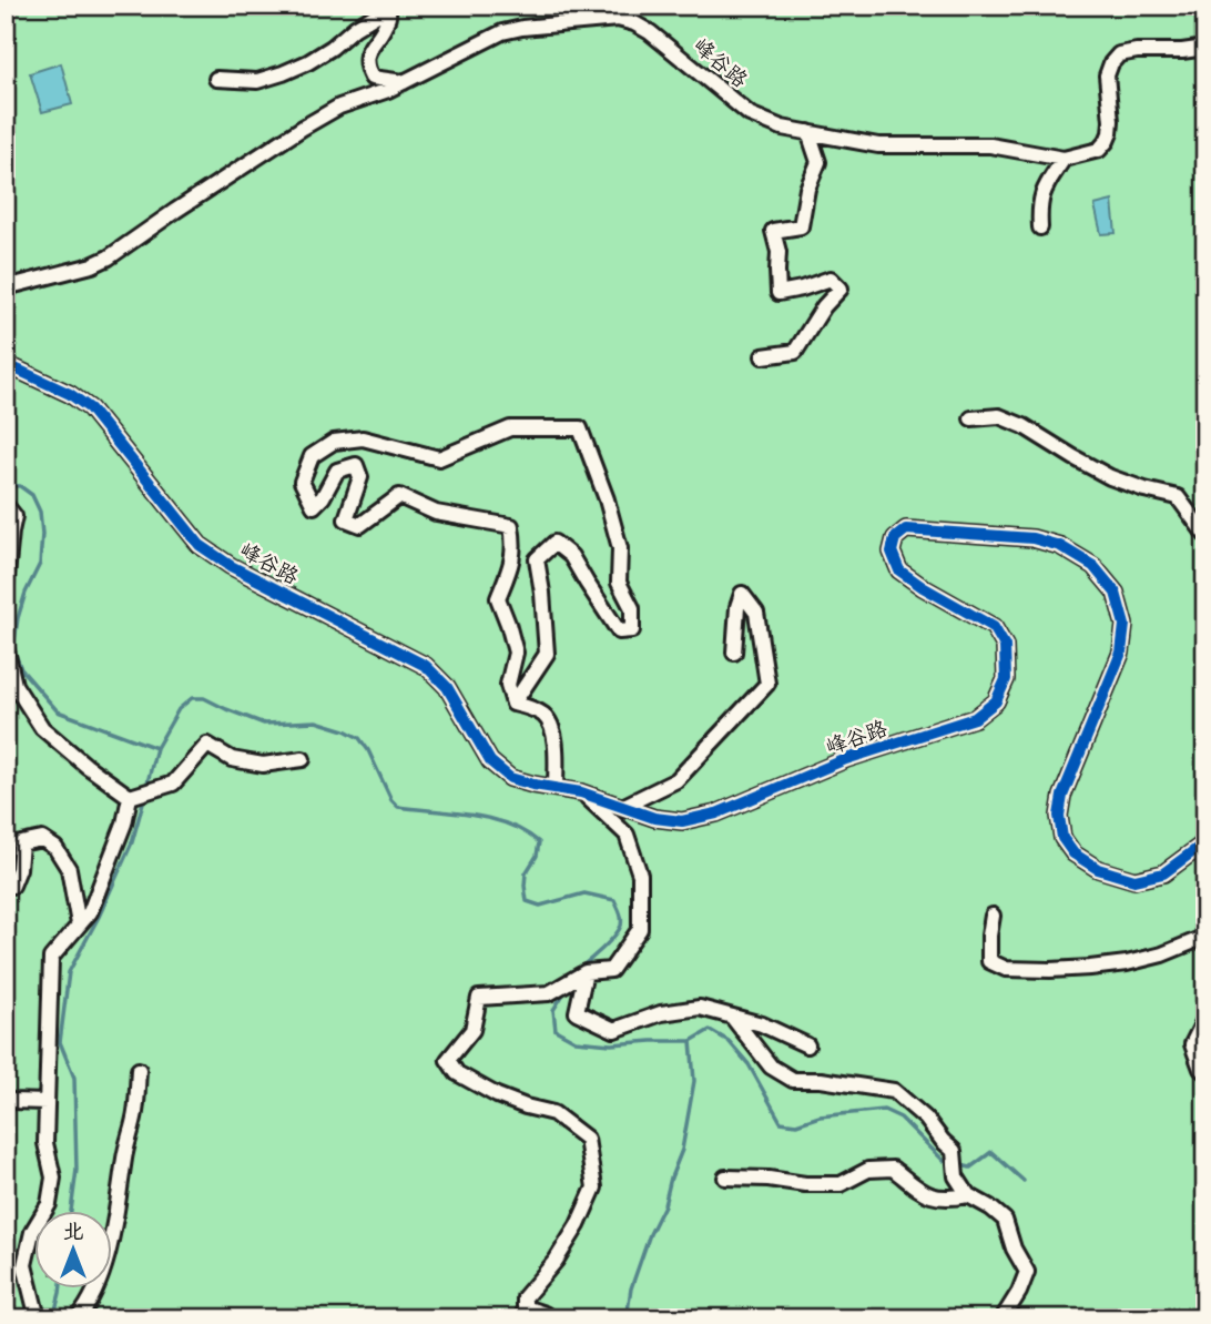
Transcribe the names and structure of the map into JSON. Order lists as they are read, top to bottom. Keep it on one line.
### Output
{"streets":{"street":["峰谷路"]},"north":"top"}
